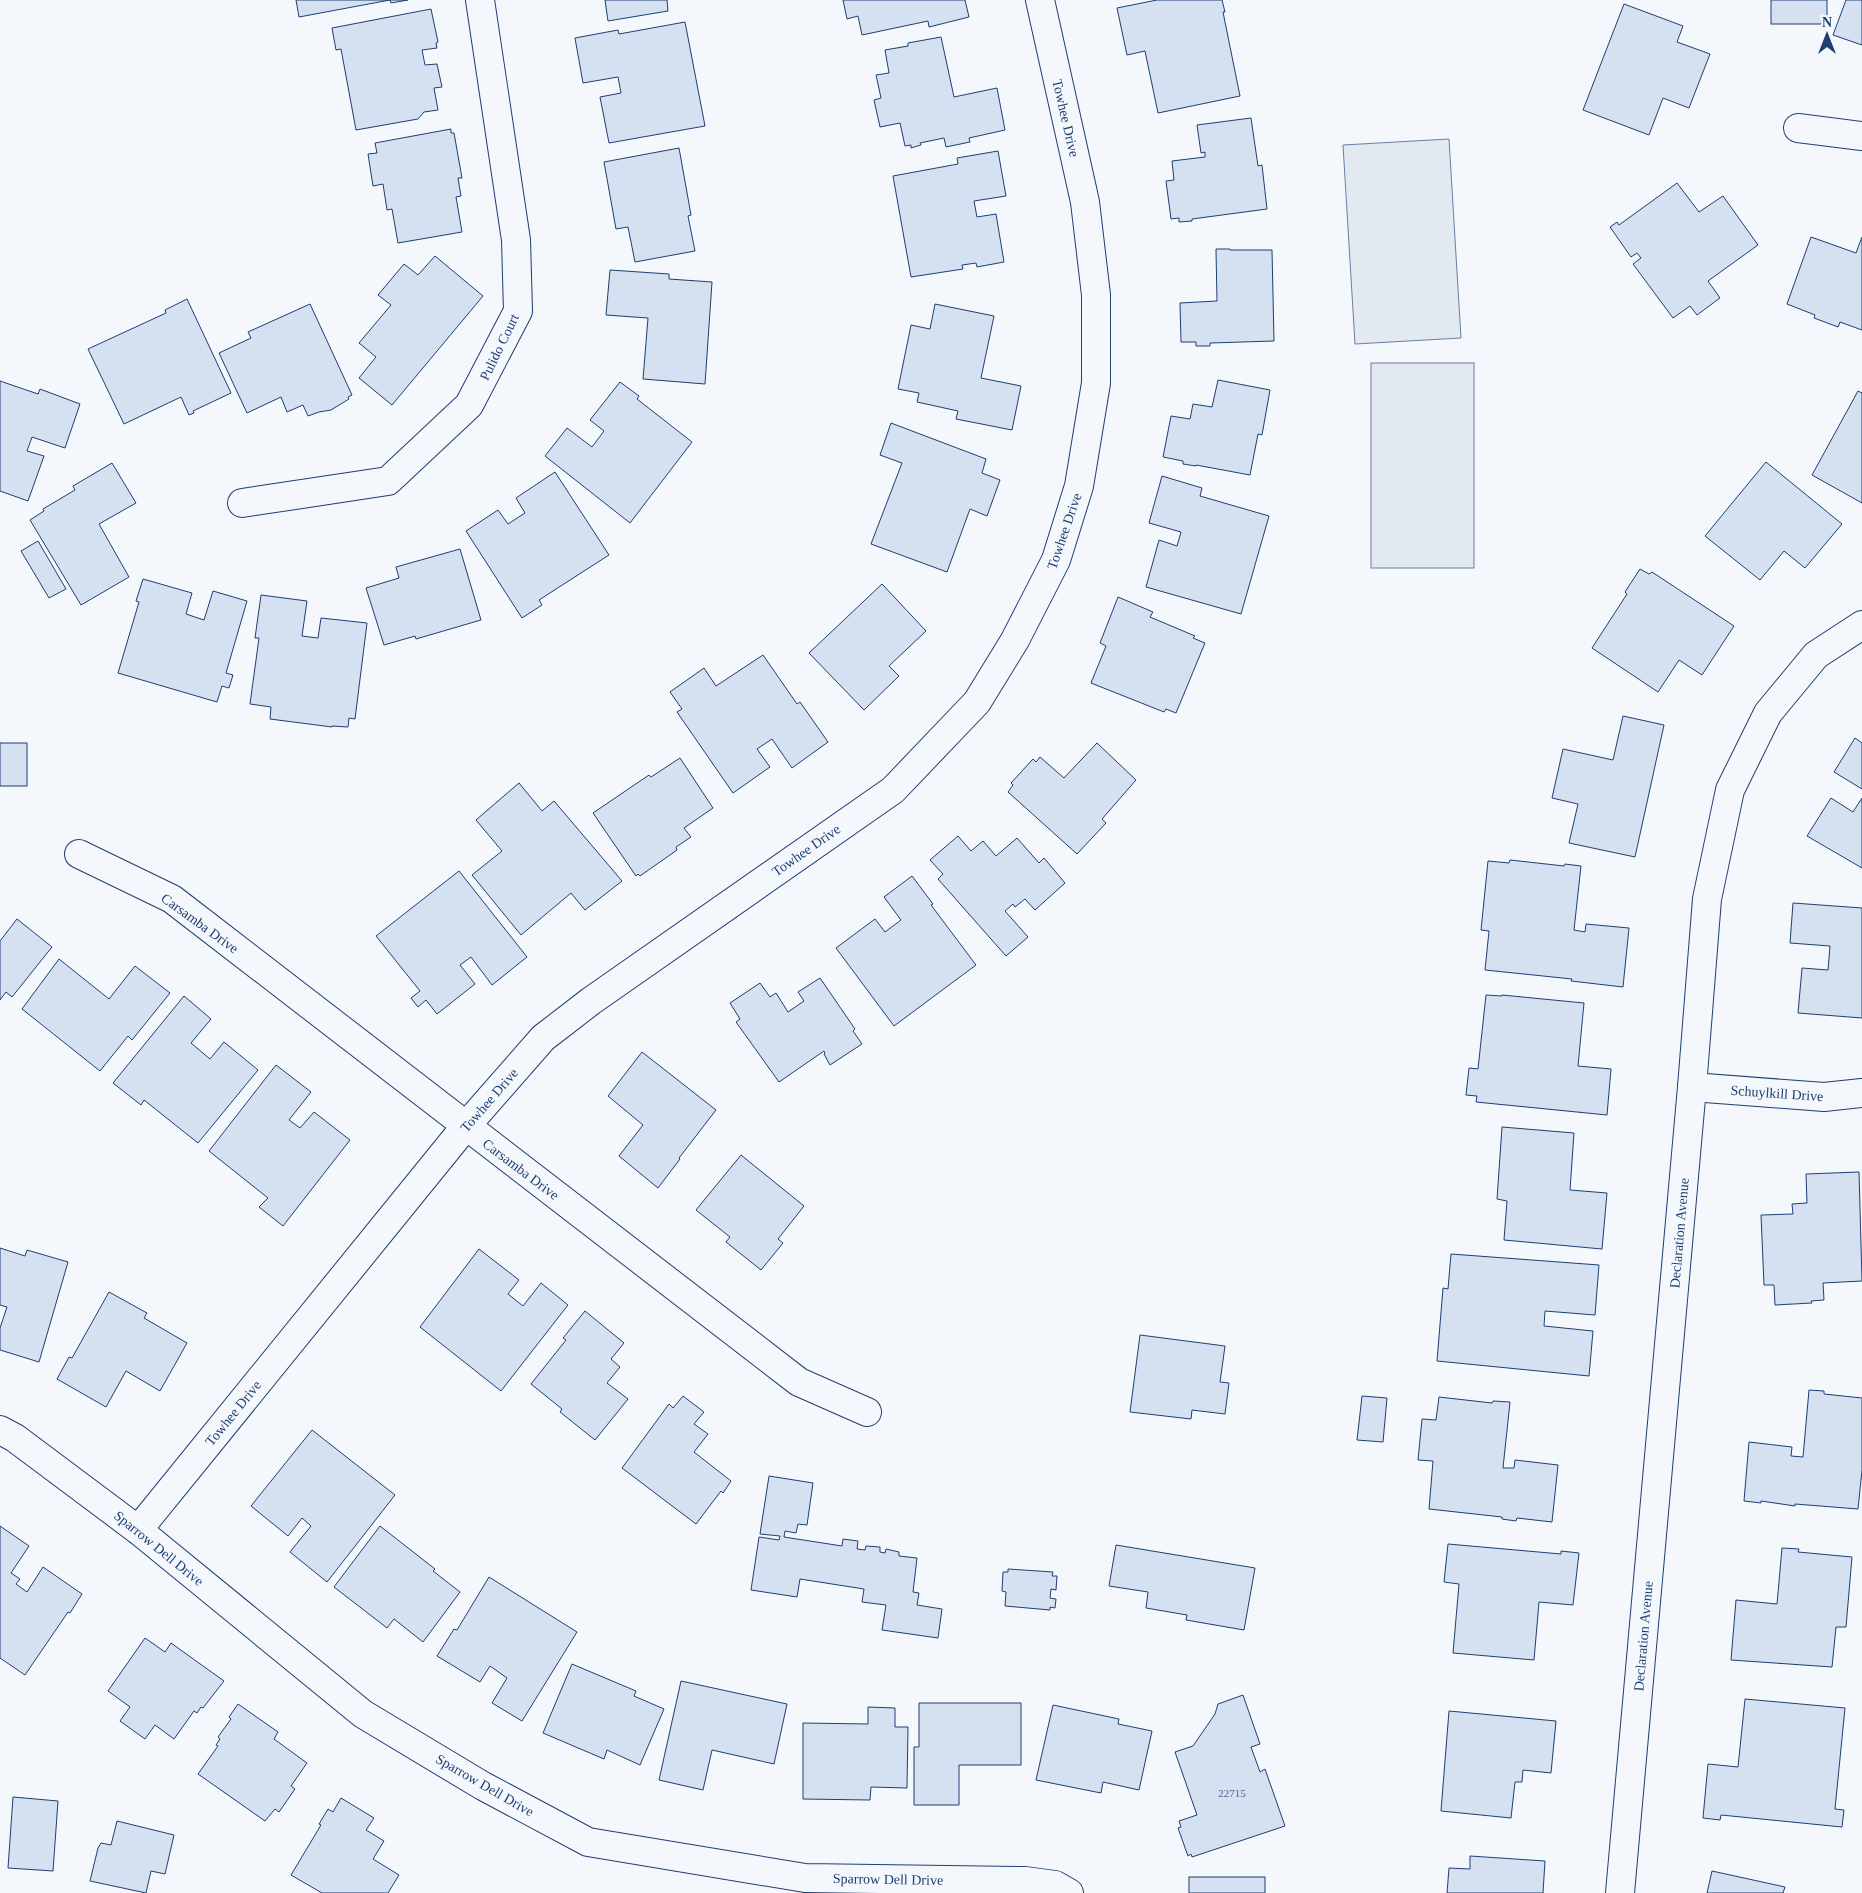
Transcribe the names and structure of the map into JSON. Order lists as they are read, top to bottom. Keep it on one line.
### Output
{"streets":{"street":["Towhee Drive","Pulido Court","Carsamba Drive","Schuylkill Drive","Declaration Avenue","Sparrow Dell Drive"]},"crossings":[["Towhee Drive","Carsamba Drive"],["Towhee Drive","Sparrow Dell Drive"],["Schuylkill Drive","Declaration Avenue"]],"house_numbers":["22715"],"north":"top"}
